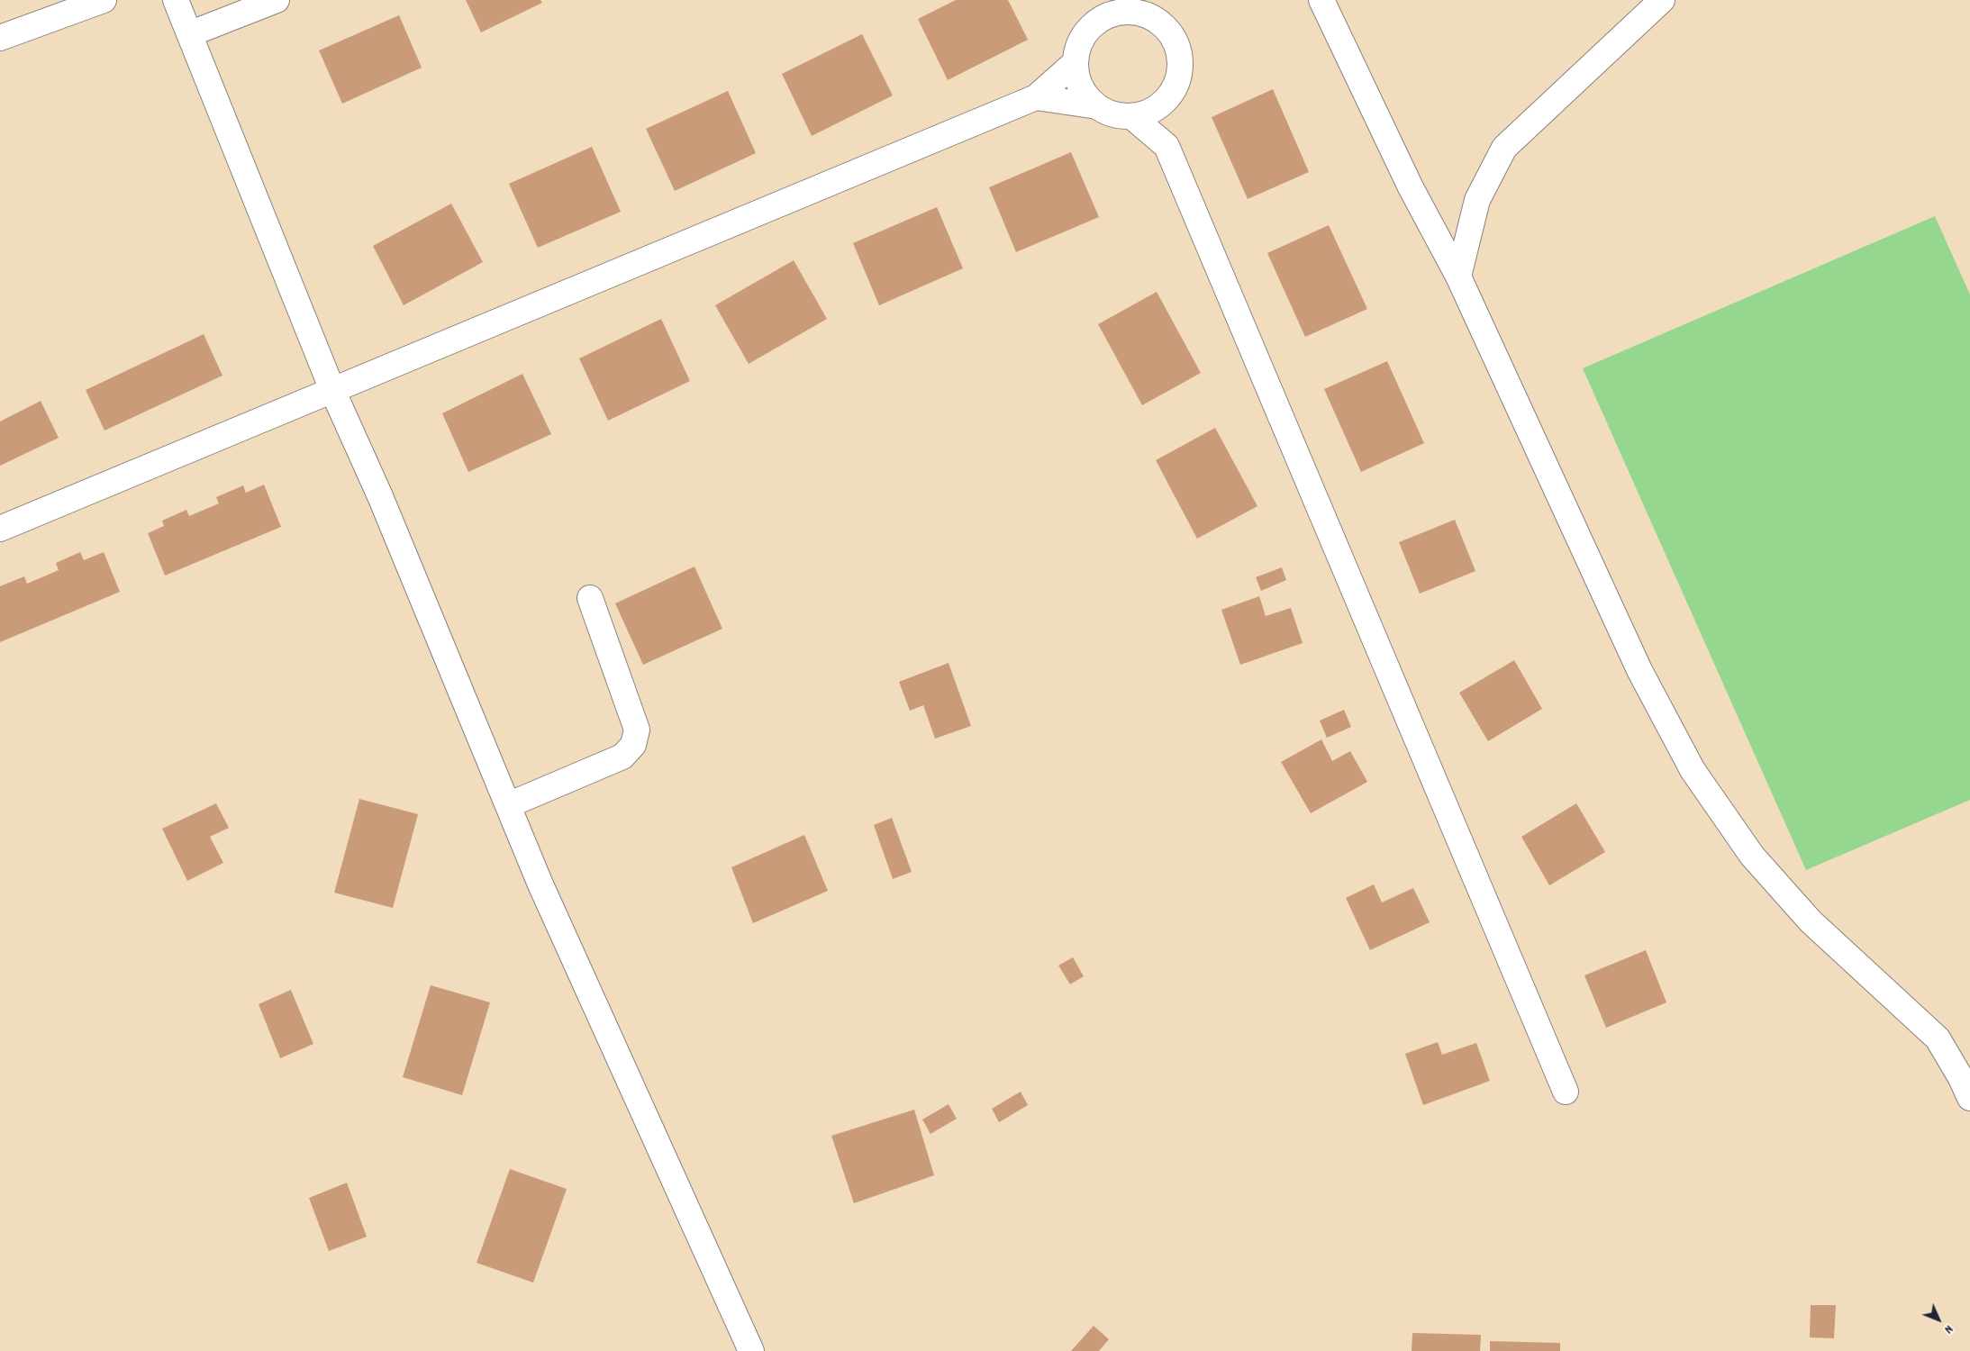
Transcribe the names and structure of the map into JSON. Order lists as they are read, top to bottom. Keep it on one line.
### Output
{"north":"bottom right"}
